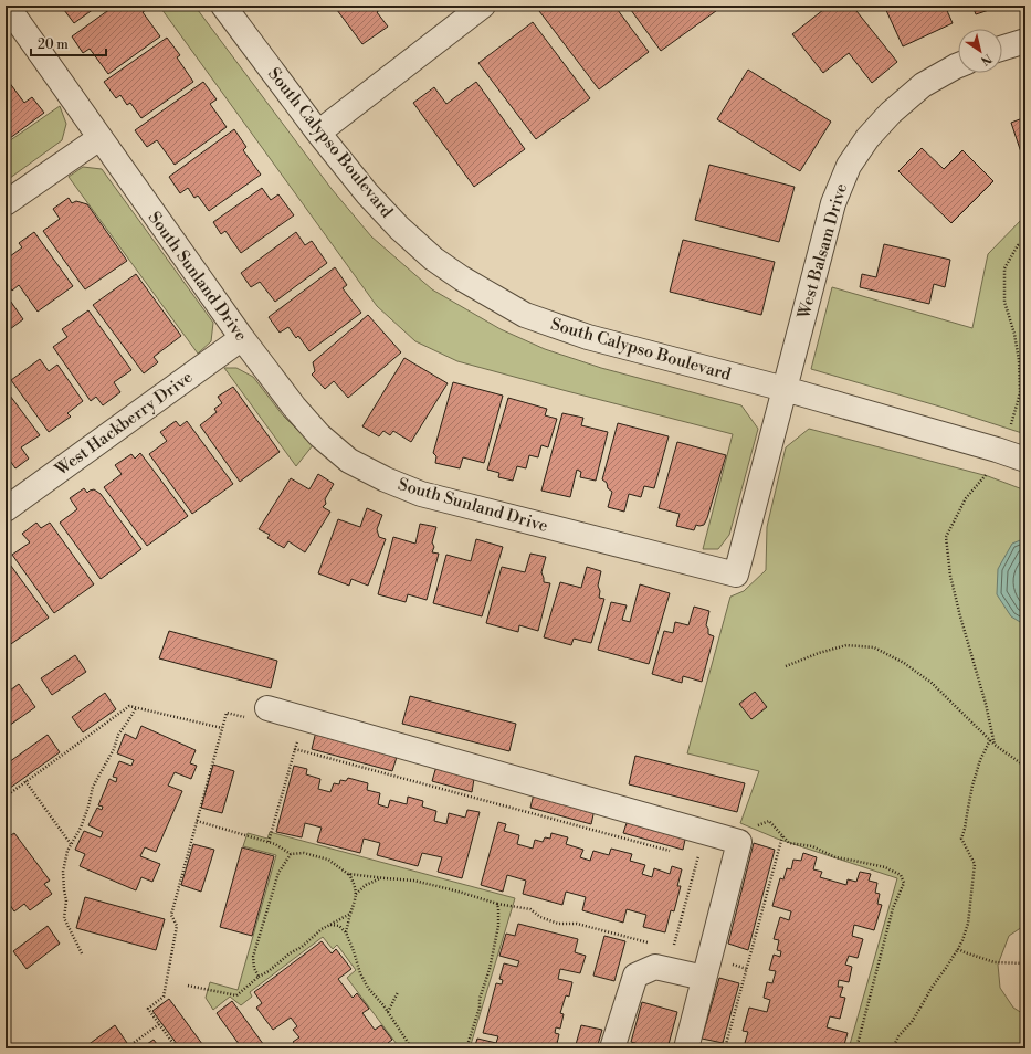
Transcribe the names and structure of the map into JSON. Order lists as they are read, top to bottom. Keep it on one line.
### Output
{"streets":{"street":["South Calypso Boulevard","West Balsam Drive","South Sunland Drive","West Hackberry Drive"]},"crossings":[["South Calypso Boulevard","West Balsam Drive"],["South Calypso Boulevard","South Sunland Drive"],["West Balsam Drive","South Sunland Drive"],["South Sunland Drive","West Hackberry Drive"]],"scale_bar":"20 m","north":"bottom right"}
